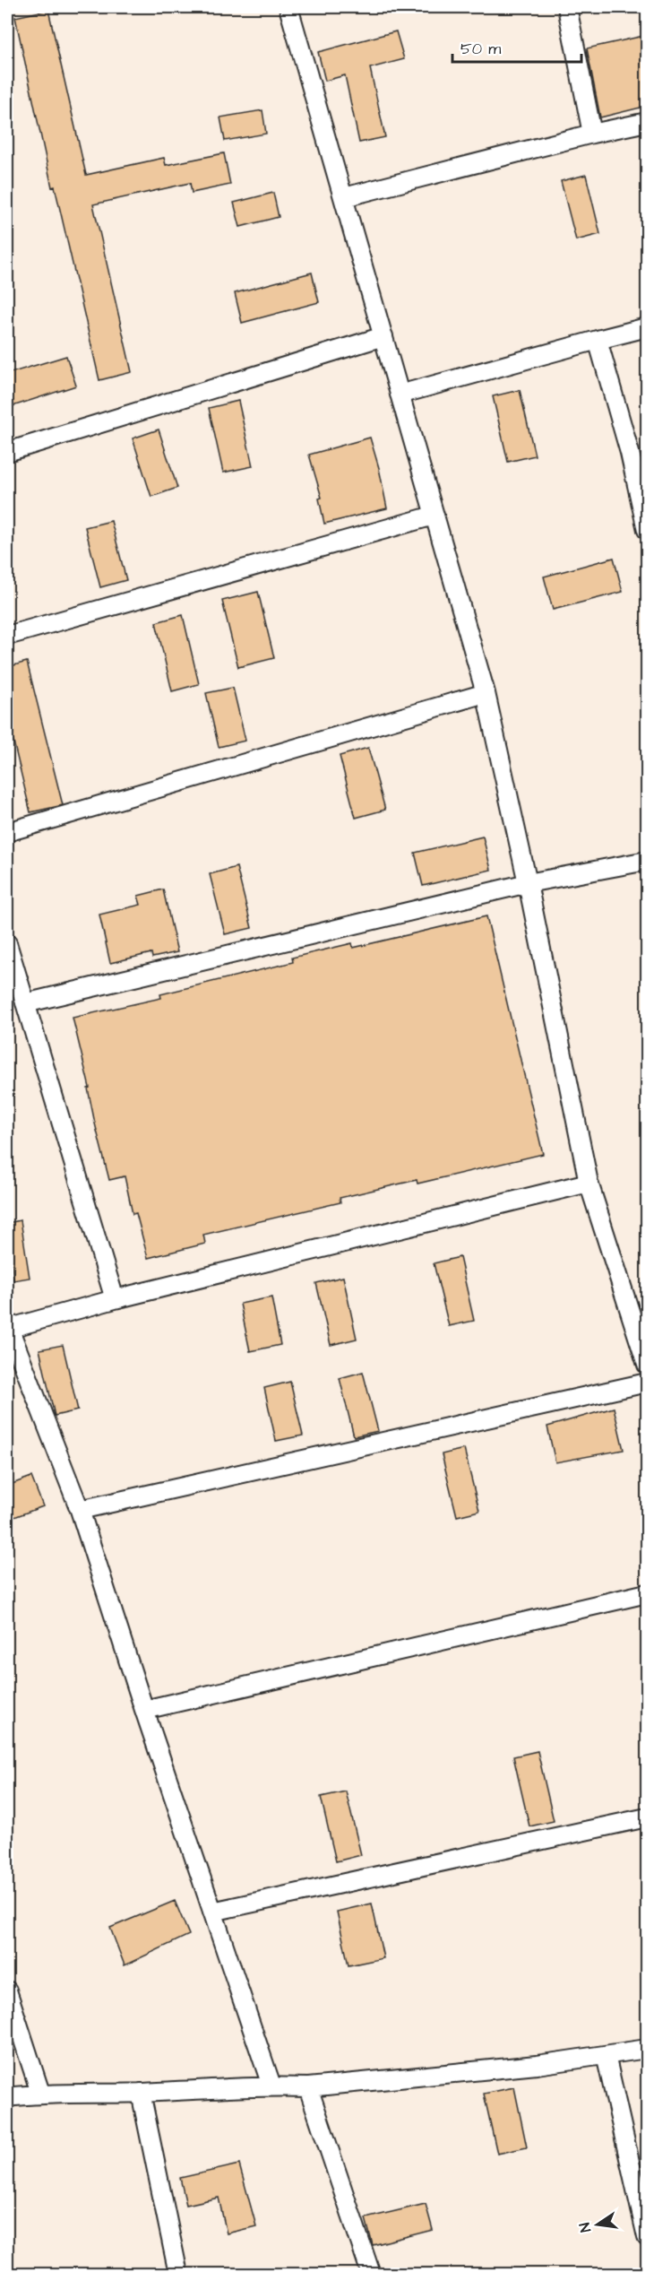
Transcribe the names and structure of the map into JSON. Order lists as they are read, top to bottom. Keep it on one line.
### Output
{"scale_bar":"50 m","north":"left"}
